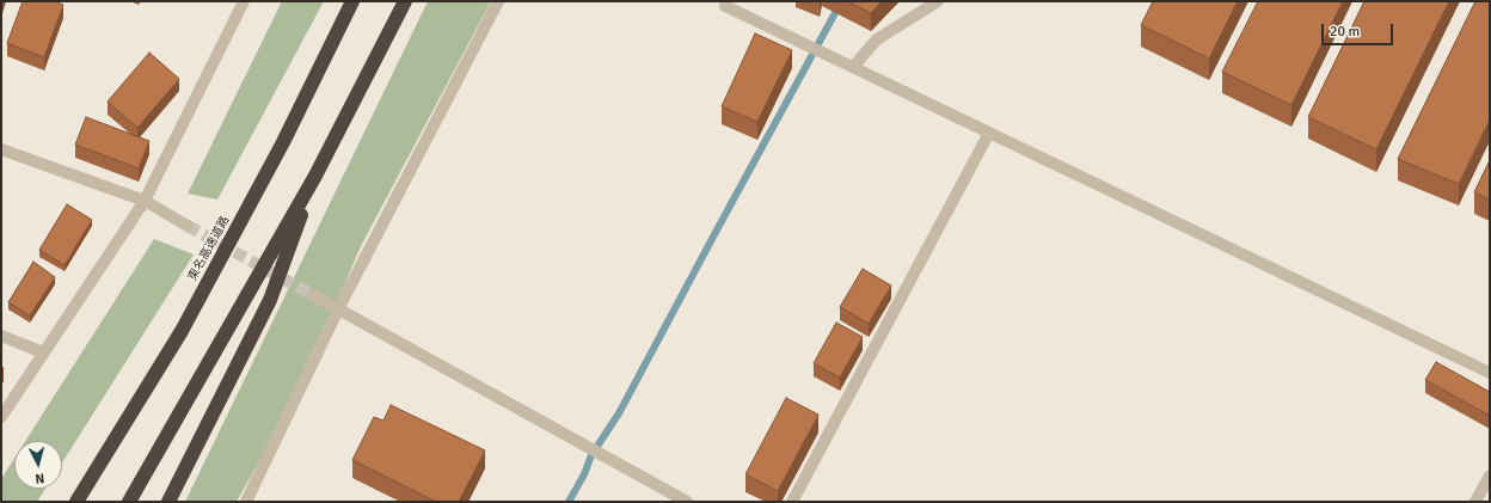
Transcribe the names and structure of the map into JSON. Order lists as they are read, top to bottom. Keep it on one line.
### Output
{"streets":{"highway":["東名高速道路"]},"scale_bar":"20 m","north":"bottom"}
